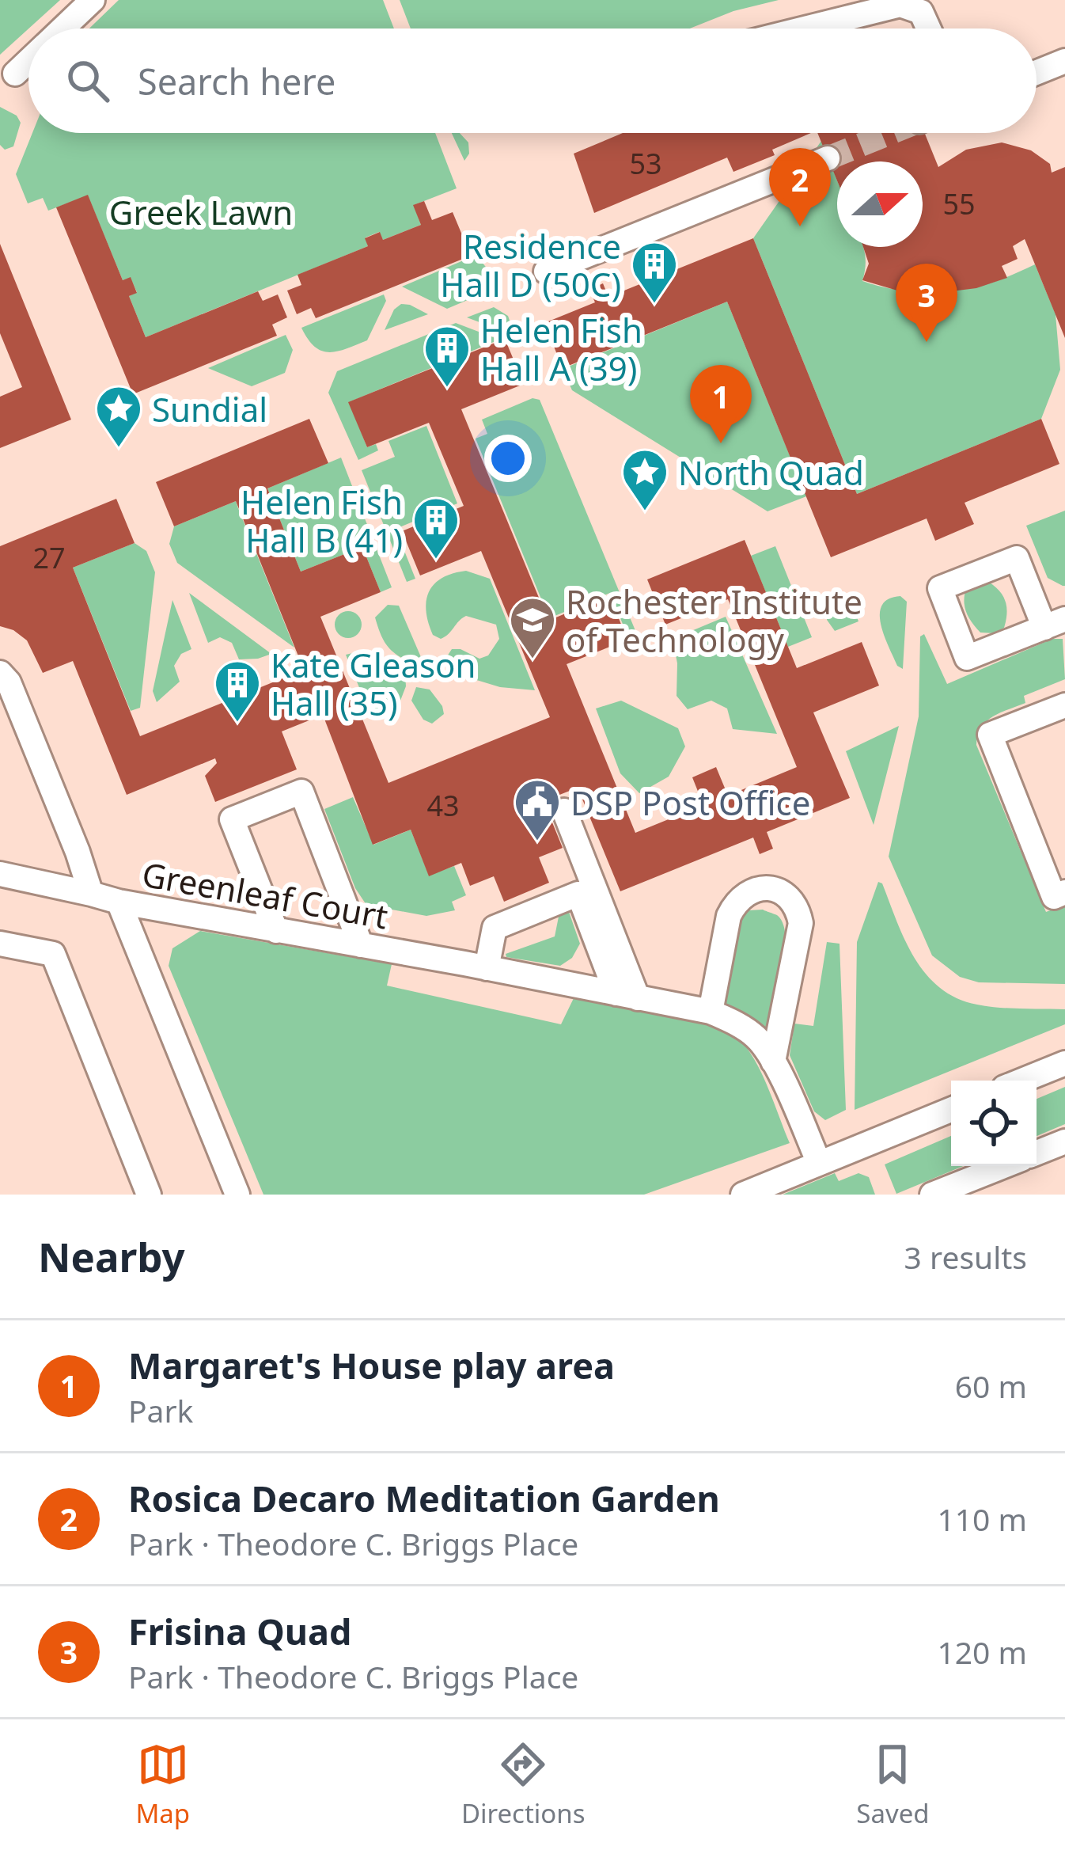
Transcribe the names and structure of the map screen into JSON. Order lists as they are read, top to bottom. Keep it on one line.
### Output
{"streets":{"street":["Greenleaf Court"]},"parks":["Greek Lawn"],"places":{"building":["Residence Hall D (50C)","Helen Fish Hall A (39)","Helen Fish Hall B (41)","Kate Gleason Hall (35)"],"place":["Sundial","North Quad"],"school or university":["Rochester Institute of Technology"],"public building":["DSP Post Office"]},"house_numbers":["53","55","27","43"],"north":"right","page":{"search":"Search here","pins":["2","3","1"],"heading":["Nearby","3 results"],"list":[{"mark":"1","name":"Margaret's House play area","note":"Park","value":"60 m"},{"mark":"2","name":"Rosica Decaro Meditation Garden","note":"Park · Theodore C. Briggs Place","value":"110 m"},{"mark":"3","name":"Frisina Quad","note":"Park · Theodore C. Briggs Place","value":"120 m"}],"nav":["Map","Directions","Saved"]}}
